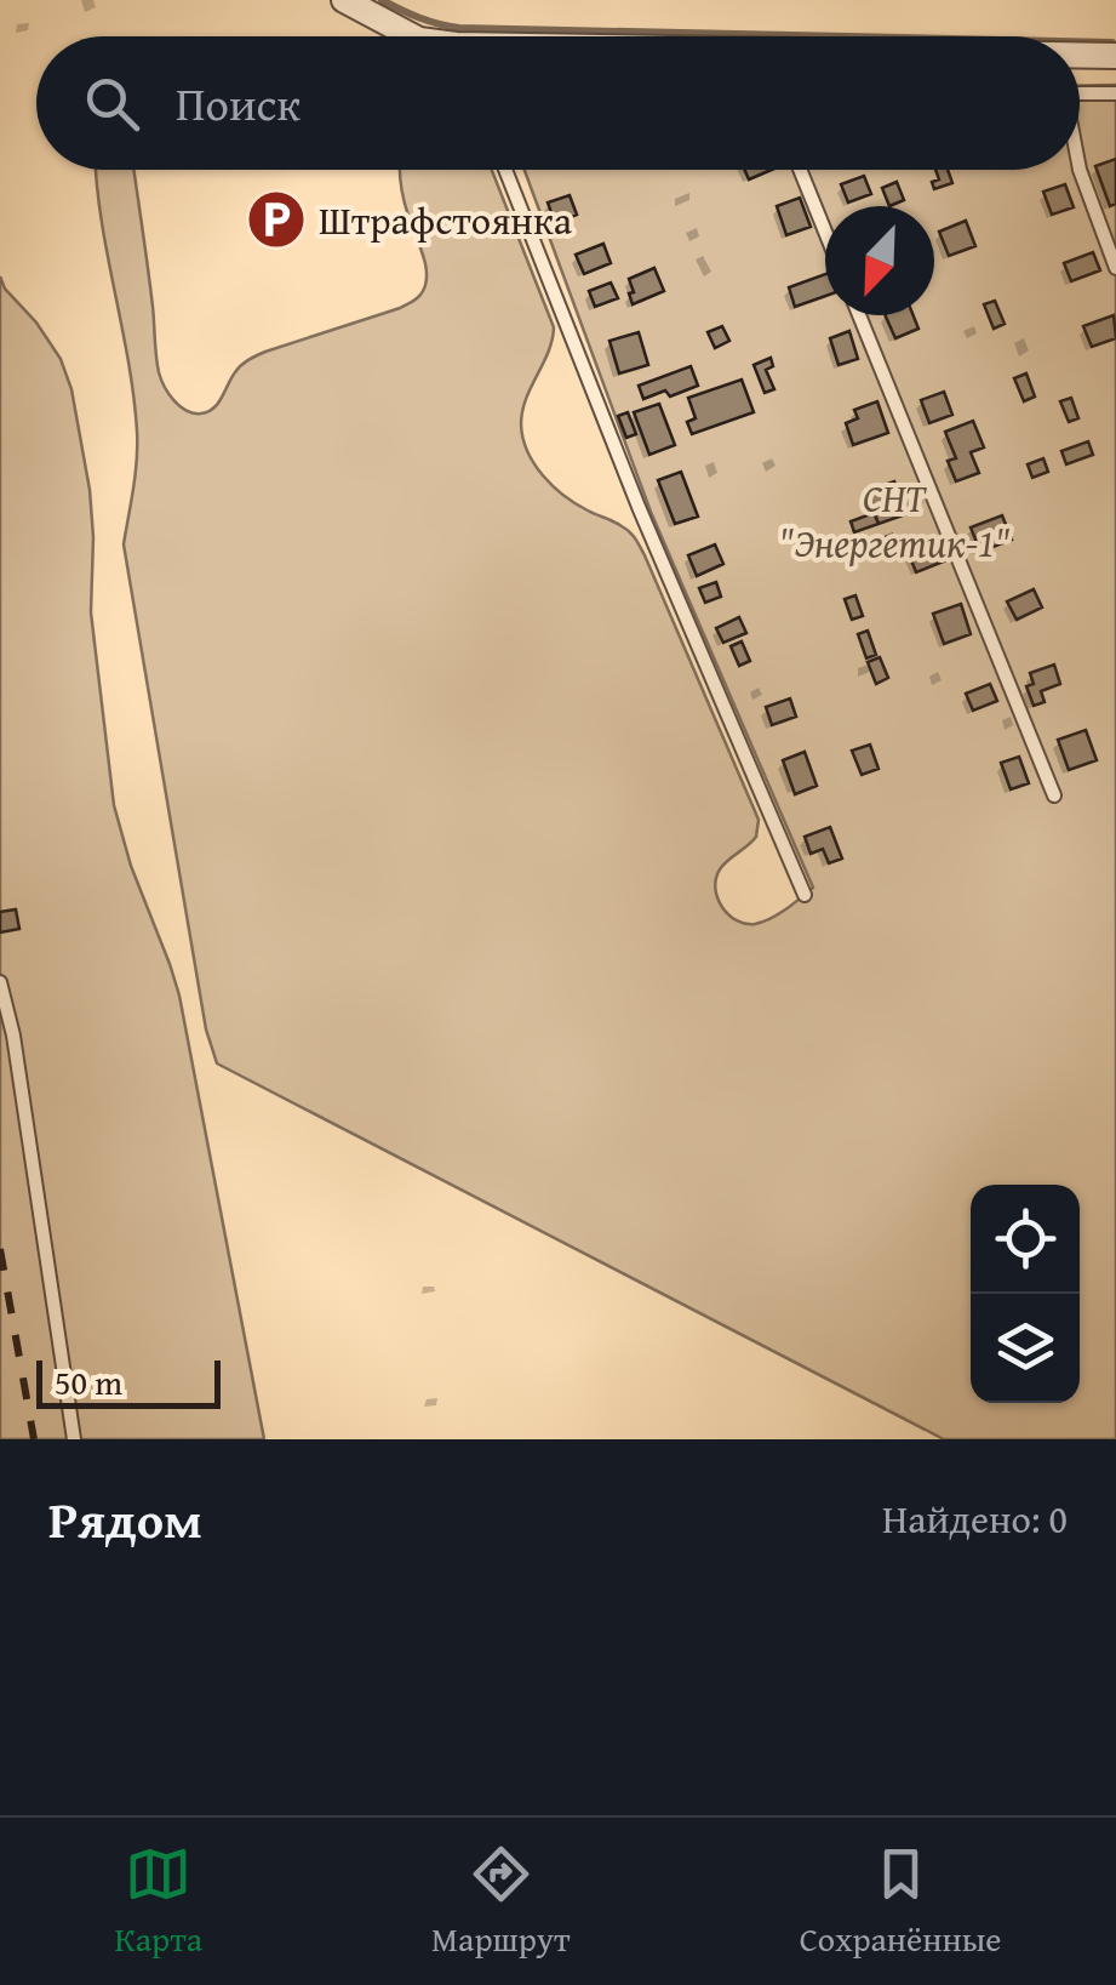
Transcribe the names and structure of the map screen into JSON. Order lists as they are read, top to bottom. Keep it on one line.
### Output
{"parks":["СНТ \"Энергетик-1\""],"places":{"parking":["Штрафстоянка"]},"scale_bar":"50 m","north":"bottom left","page":{"search":"Поиск","scale":"50 m","heading":["Рядом","Найдено: 0"],"nav":["Карта","Маршрут","Сохранённые"]}}
